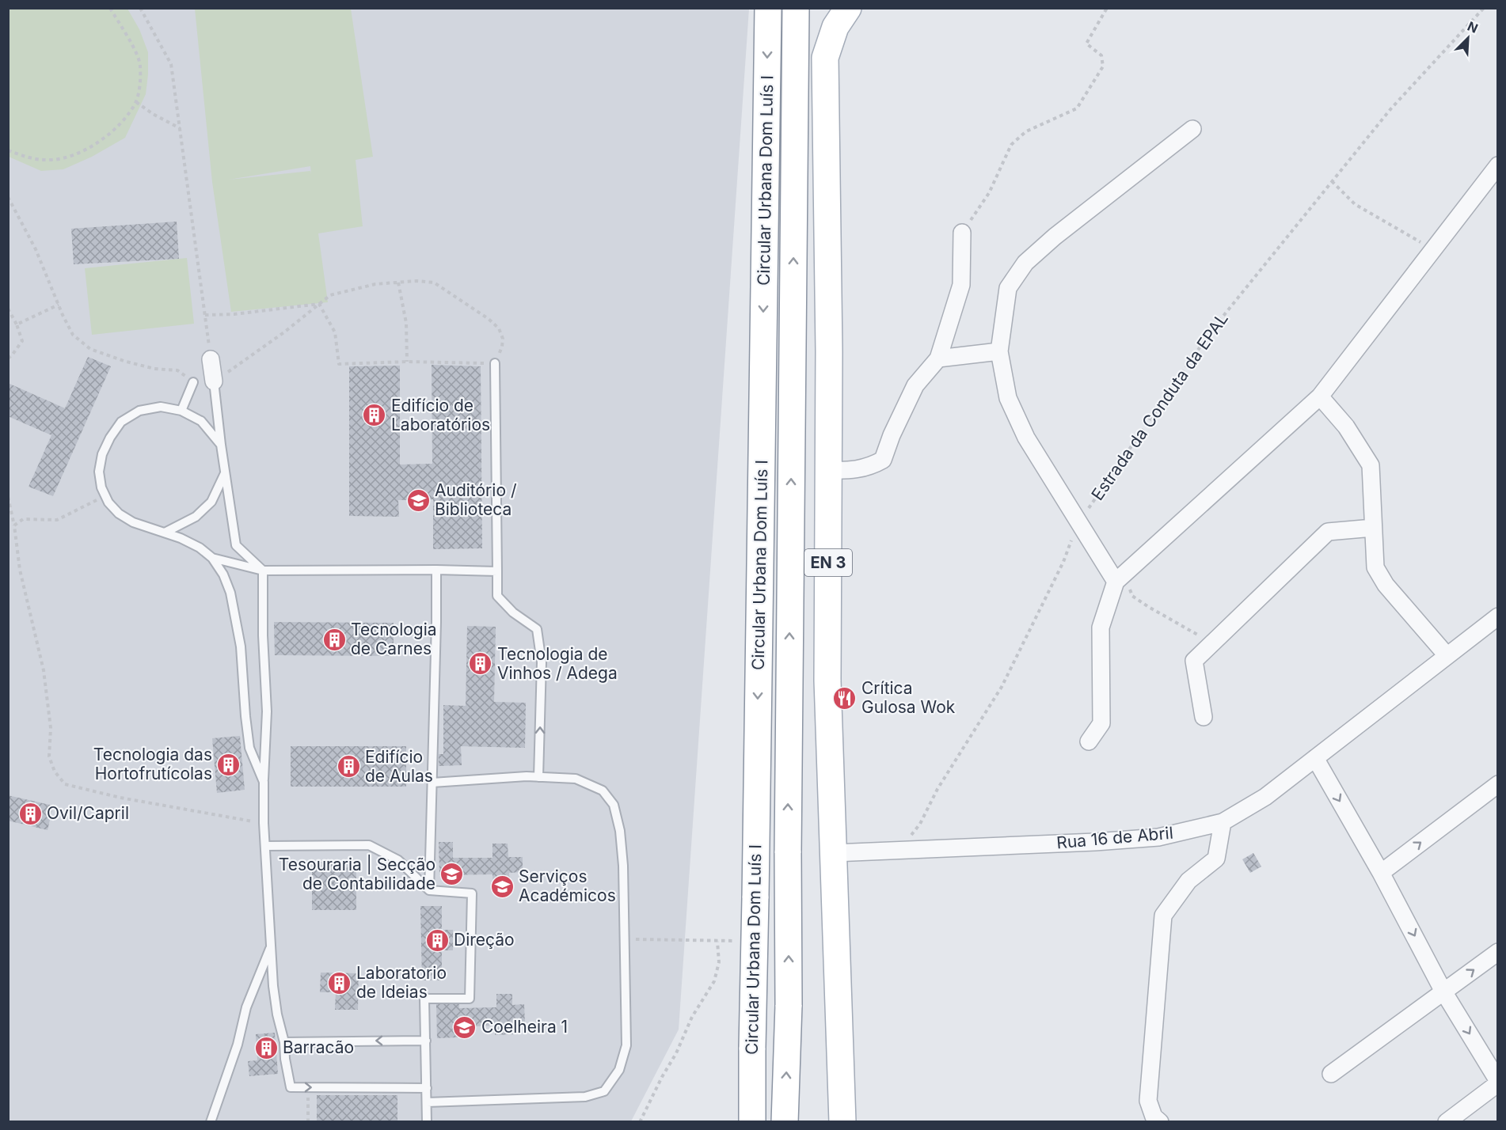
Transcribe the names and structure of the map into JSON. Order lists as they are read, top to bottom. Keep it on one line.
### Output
{"streets":{"main road":["Circular Urbana Dom Luís I","EN 3"],"street":["Rua 16 de Abril"],"path":["Estrada da Conduta da EPAL"]},"crossings":[["Estrada da Conduta da EPAL","Rua 16 de Abril"],["EN 3","Rua 16 de Abril"]],"places":{"building":["Edifício de Laboratórios","Tecnologia de Carnes","Tecnologia de Vinhos / Adega","Tecnologia das Hortofrutícolas","Edifício de Aulas","Ovil/Capril","Direção","Laboratorio de Ideias","Barracão"],"school or university":["Auditório / Biblioteca","Tesouraria | Secção de Contabilidade","Serviços Académicos","Coelheira 1"],"restaurant":["Crítica Gulosa Wok"]},"north":"top right"}
